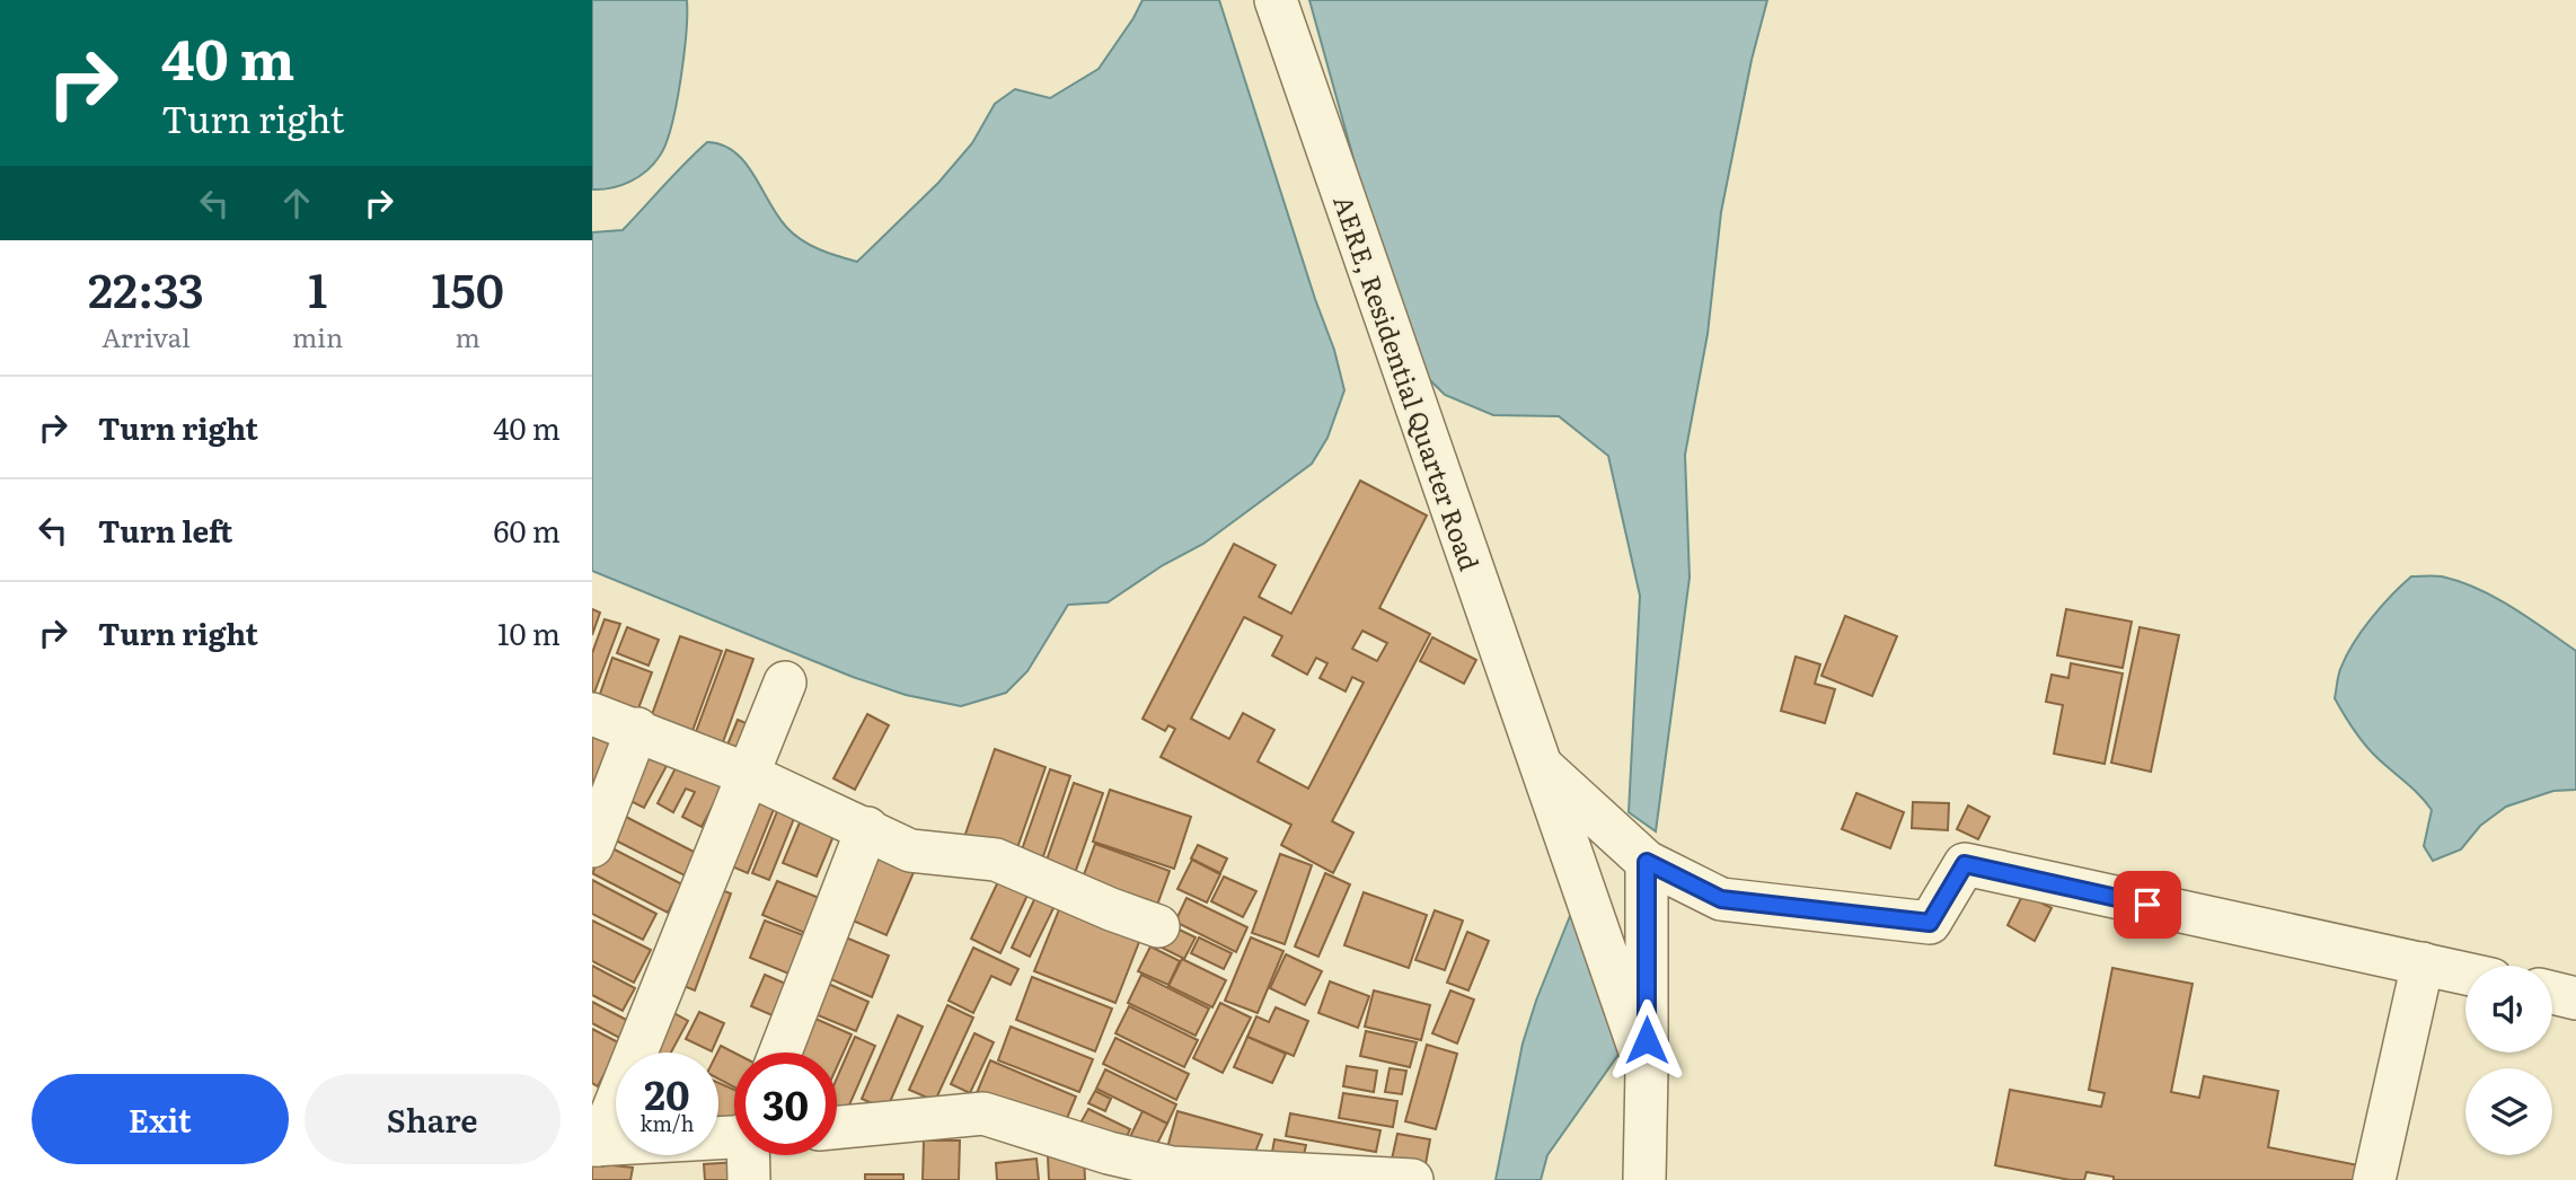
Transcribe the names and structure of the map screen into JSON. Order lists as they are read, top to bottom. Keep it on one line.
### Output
{"streets":{"street":["AERE, Residential Quarter Road"]},"page":{"turn":["40 m","Turn right"],"eta":["22:33","Arrival","1","min","150","m"],"list":[{"name":"Turn right","value":"40 m"},{"name":"Turn left","value":"60 m"},{"name":"Turn right","value":"10 m"}],"speed":"20 km/h","limit":"30","buttons":["Exit","Share"]}}
